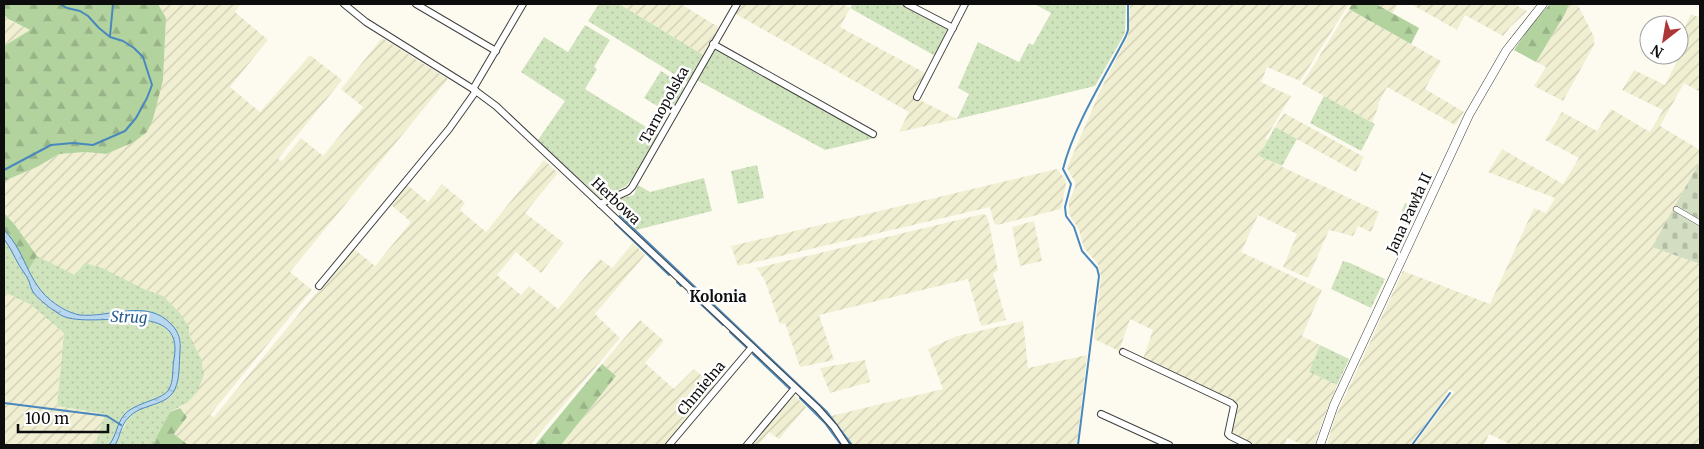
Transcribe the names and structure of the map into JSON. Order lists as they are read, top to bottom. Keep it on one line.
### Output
{"streets":{"street":["Tarnopolska","Herbowa","Jana Pawła II","Chmielna"]},"crossings":[["Tarnopolska","Herbowa"],["Herbowa","Chmielna"]],"districts":["Kolonia"],"water":["Strug"],"scale_bar":"100 m","north":"bottom left"}
